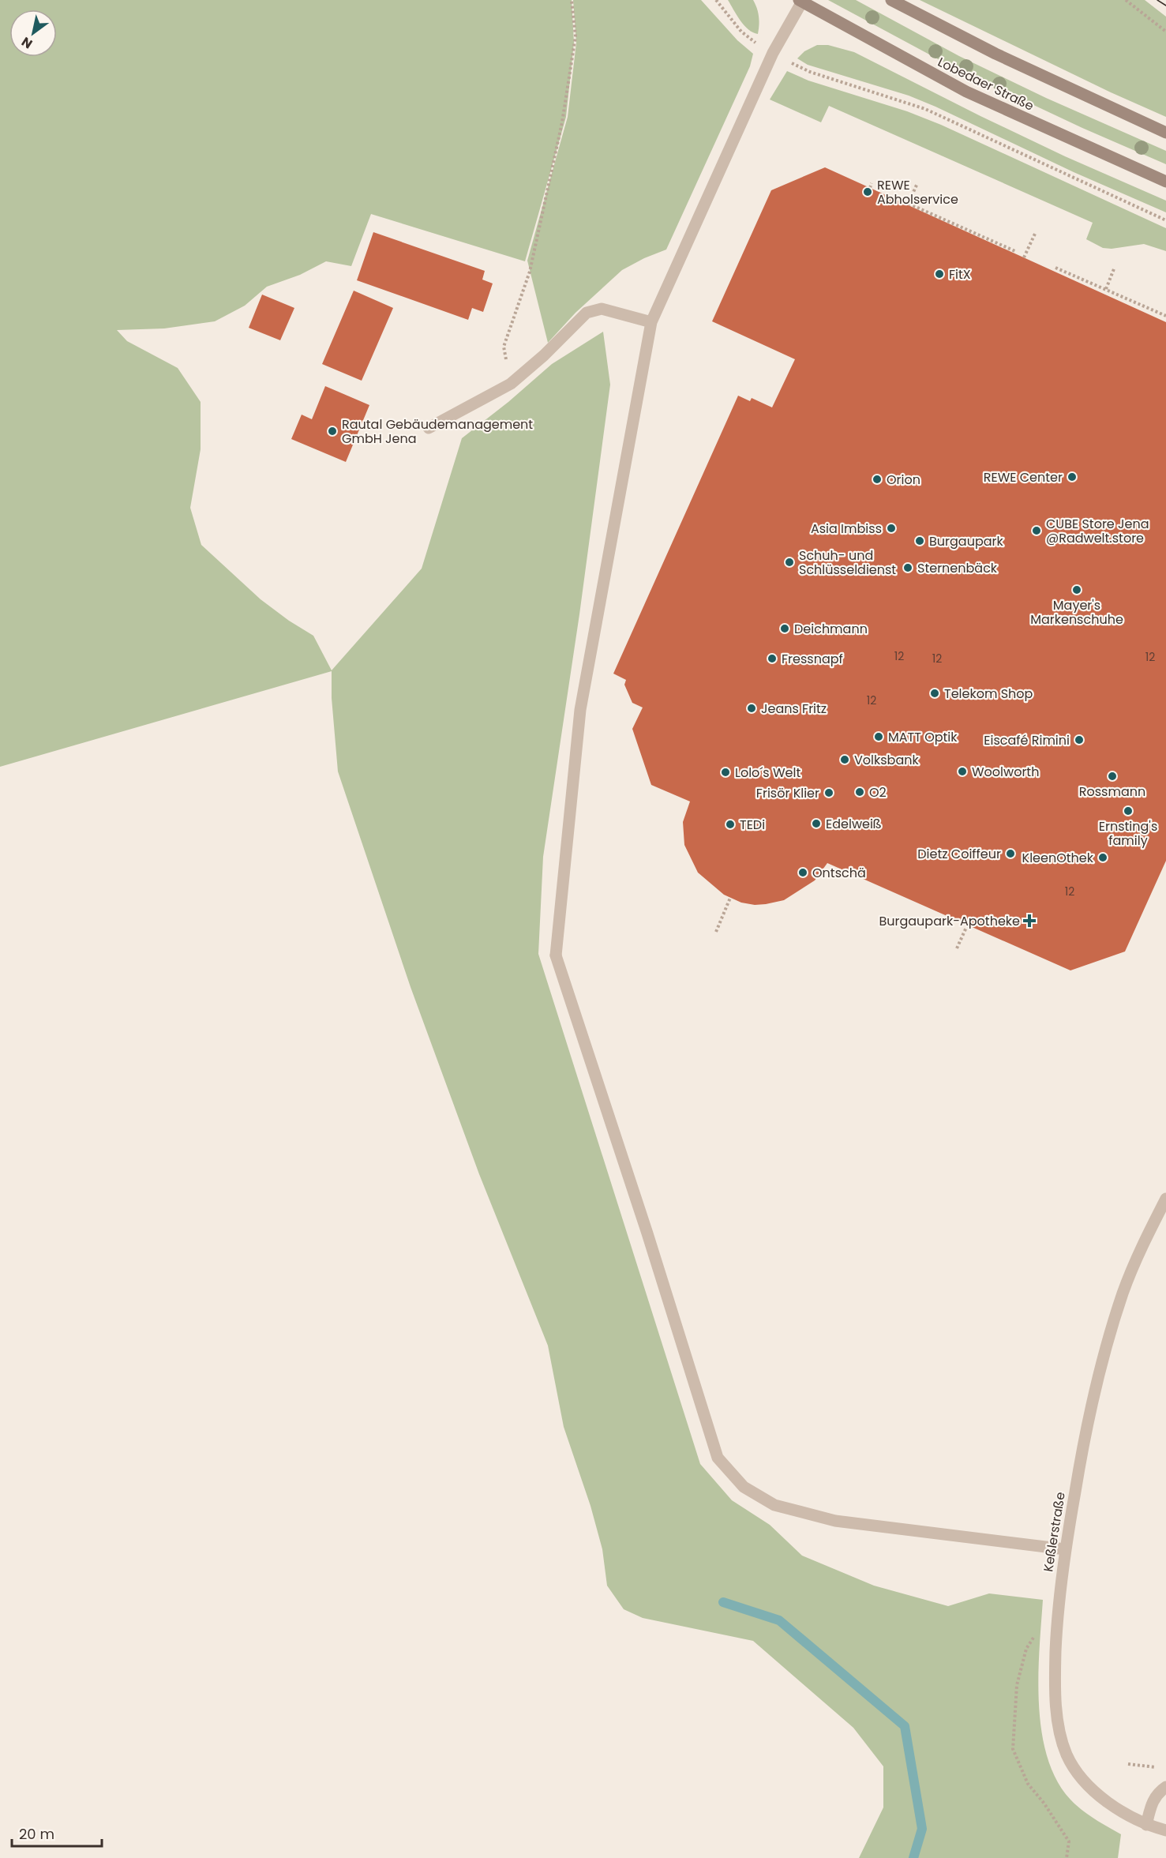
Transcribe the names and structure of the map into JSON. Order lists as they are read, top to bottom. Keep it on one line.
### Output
{"streets":{"main road":["Lobedaer Straße"],"street":["Keßlerstraße"]},"places":{"other":["REWE Abholservice","FitX","Rautal Gebäudemanagement GmbH Jena","REWE Center","Orion","Asia Imbiss","CUBE Store Jena @Radwelt.store","Burgaupark","Schuh- und Schlüsseldienst","Sternenbäck","Mayer's Markenschuhe","Deichmann","Fressnapf","Telekom Shop","Jeans Fritz","MATT Optik","Eiscafé Rimini","Volksbank","Woolworth","Lolo´s Welt","Rossmann","O2","Frisör Klier","Ernsting's family","Edelweiß","TEDi","Dietz Coiffeur","KleenOthek","Ontschä"],"health":["Burgaupark-Apotheke"]},"house_numbers":["12","12","12","12","12"],"scale_bar":"20 m","north":"bottom left"}
